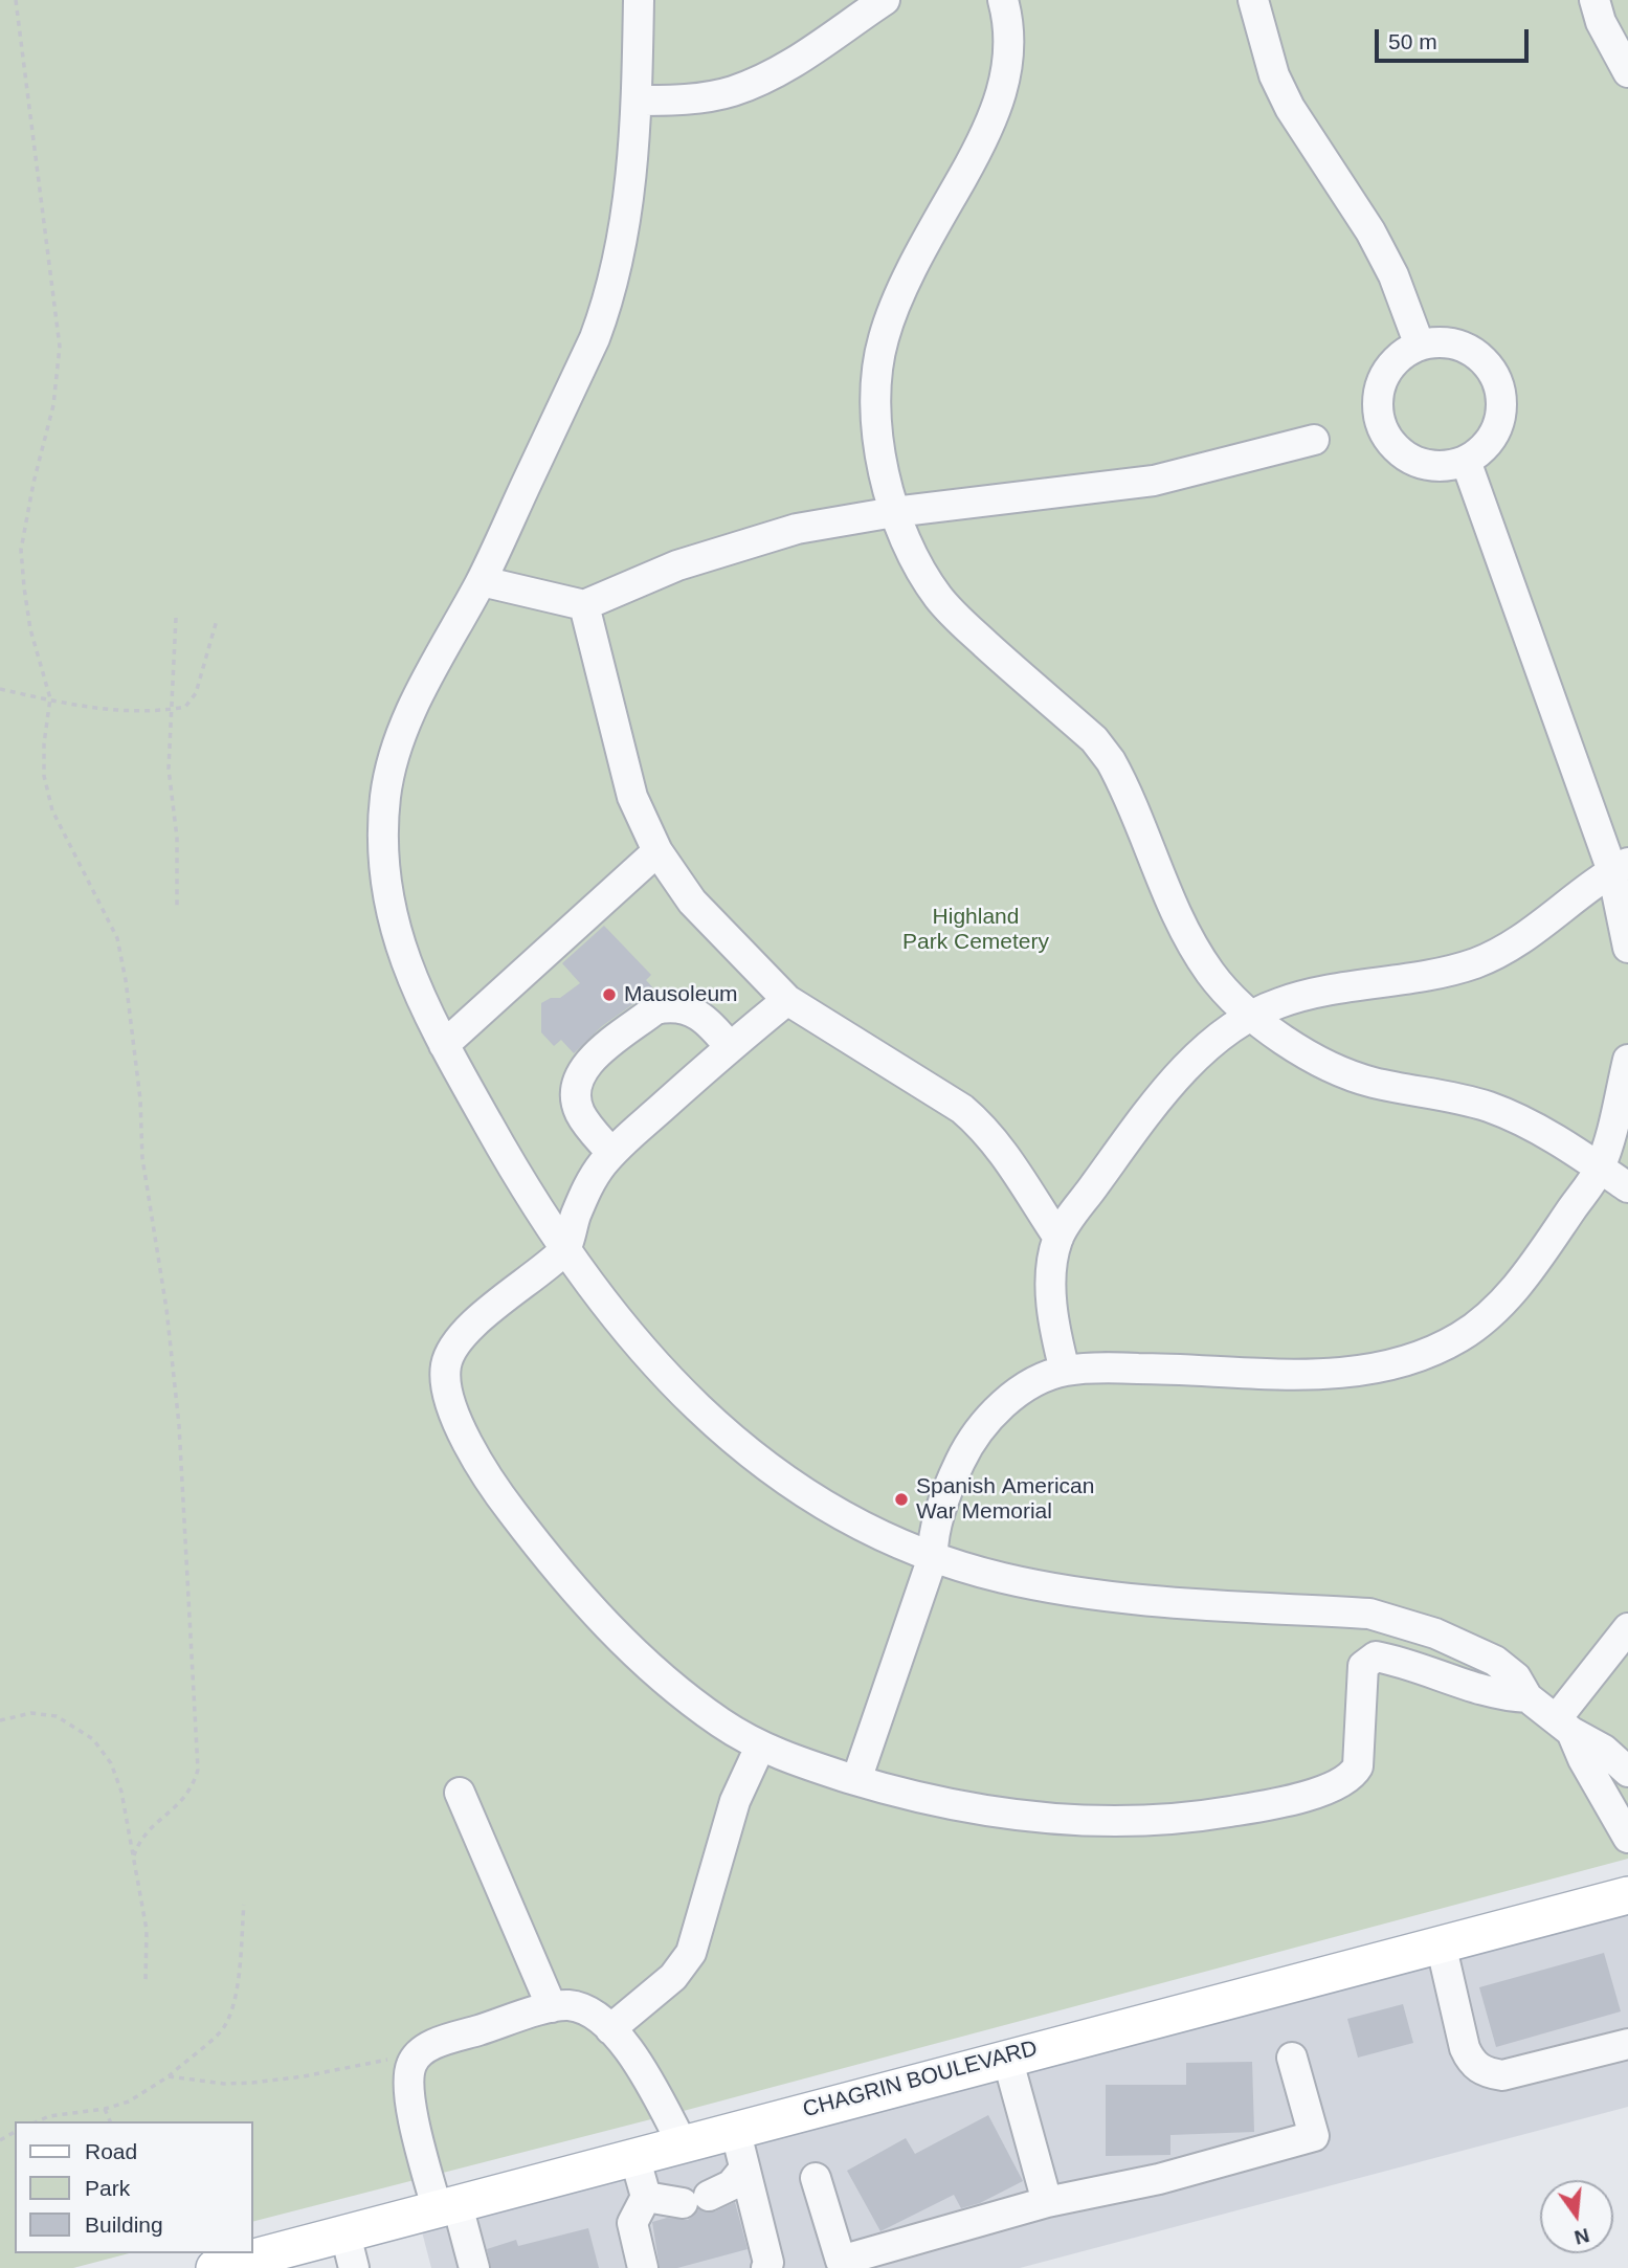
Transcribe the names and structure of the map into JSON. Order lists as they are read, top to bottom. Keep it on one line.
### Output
{"streets":{"main road":["CHAGRIN BOULEVARD"]},"parks":["Highland Park Cemetery"],"places":["Mausoleum","Spanish American War Memorial"],"legend":["Road","Park","Building"],"scale_bar":"50 m","north":"bottom"}
